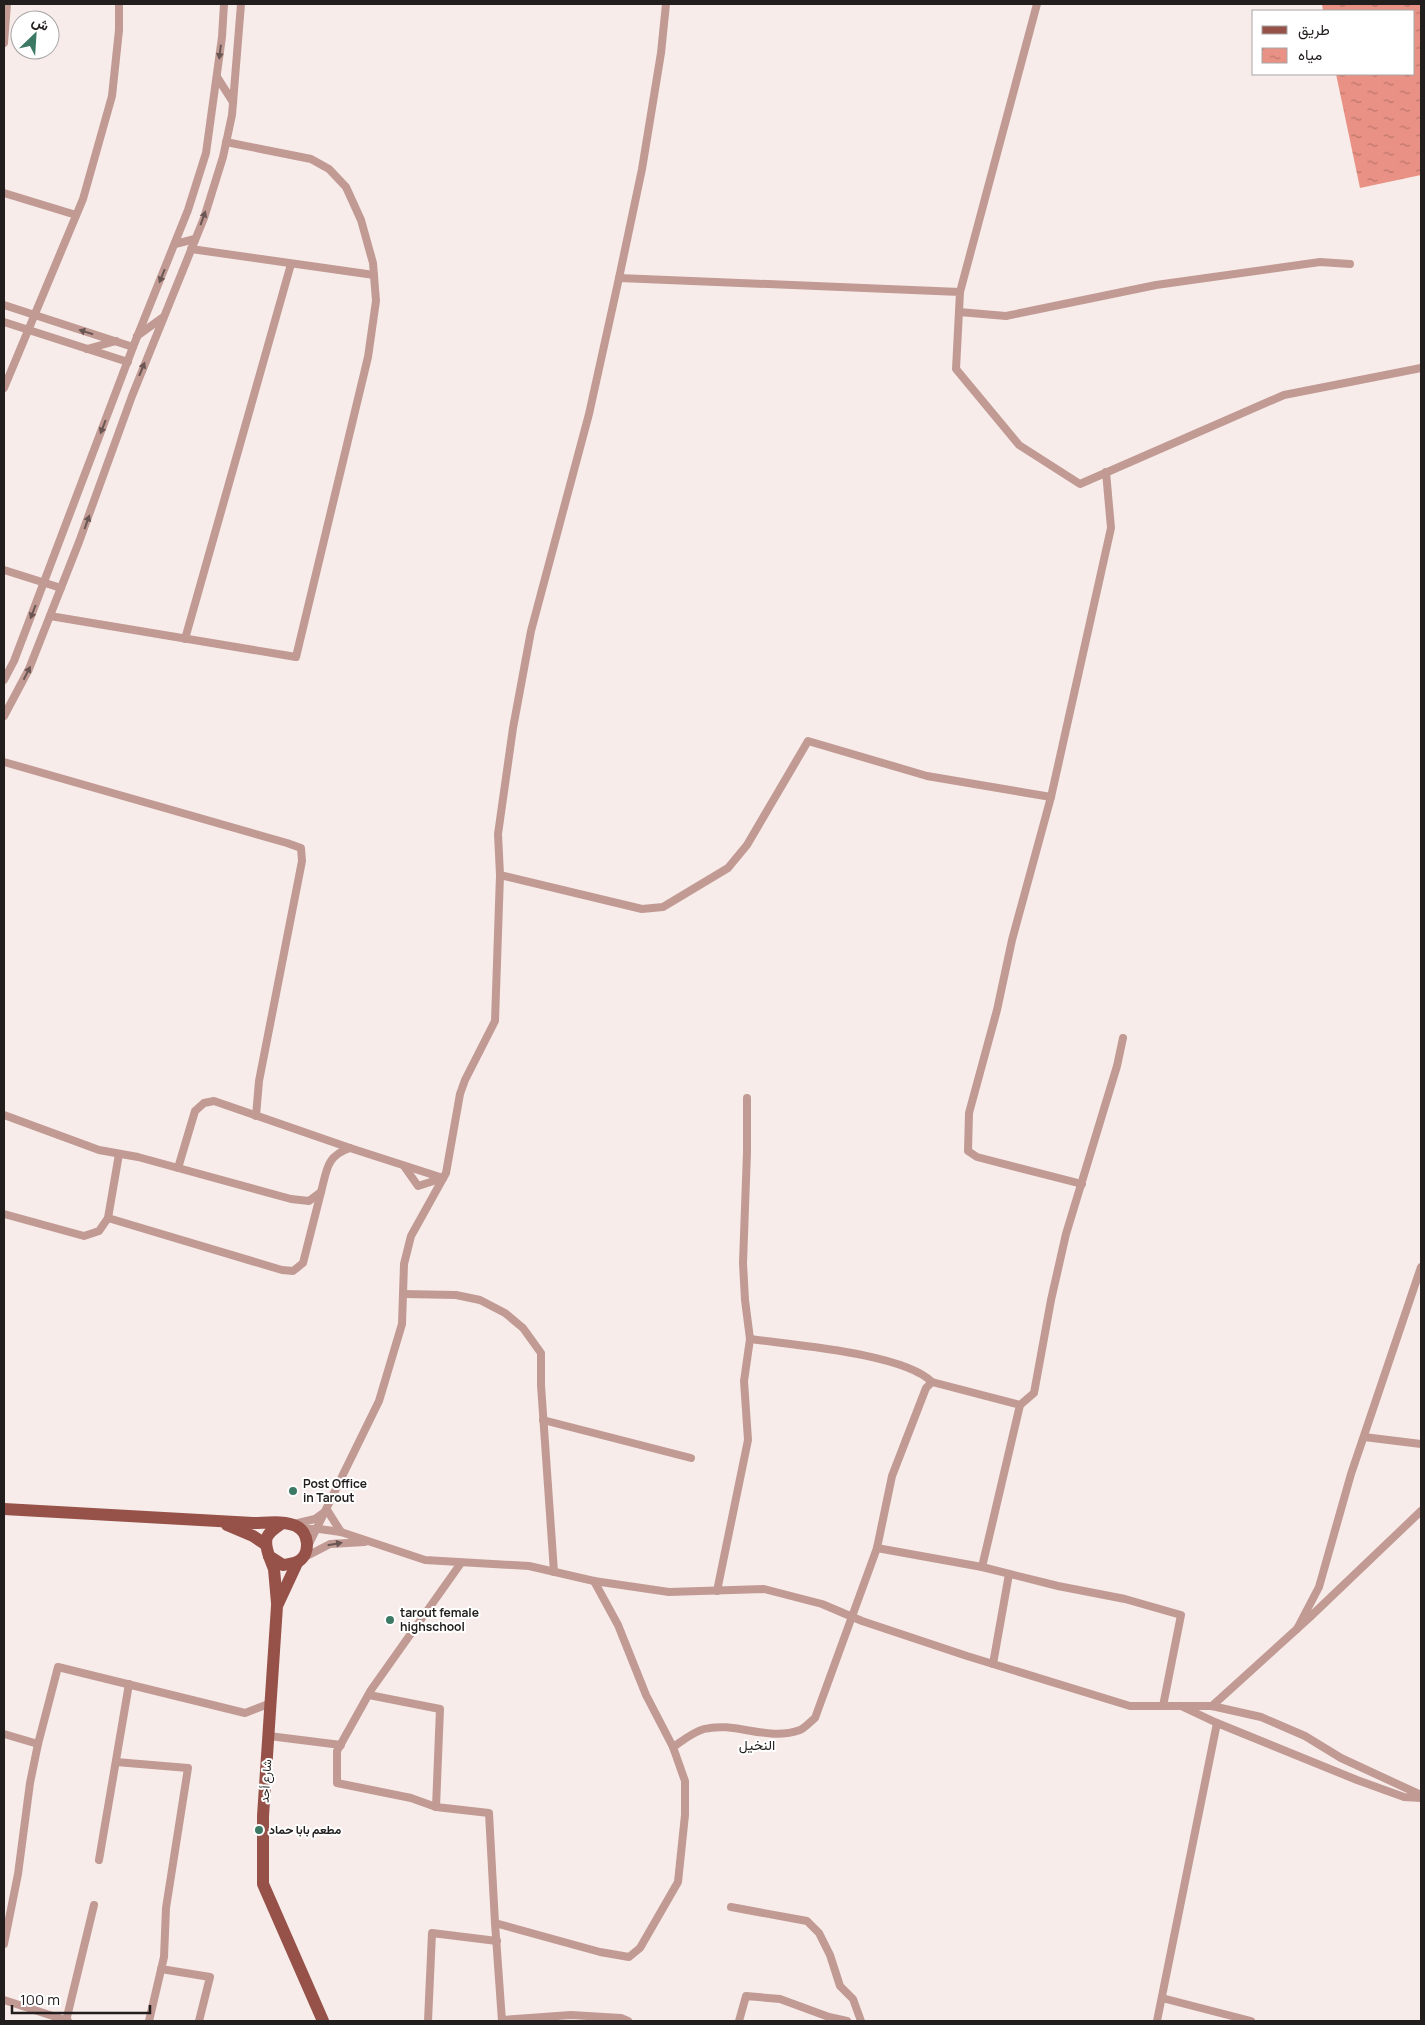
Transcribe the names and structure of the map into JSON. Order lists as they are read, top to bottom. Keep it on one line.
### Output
{"streets":{"main road":["شارع أحد"]},"districts":["النخيل"],"places":["Post Office in Tarout","tarout female highschool","مطعم بابا حماد"],"legend":["طريق","مياه"],"scale_bar":"100 m","north":"top right"}
